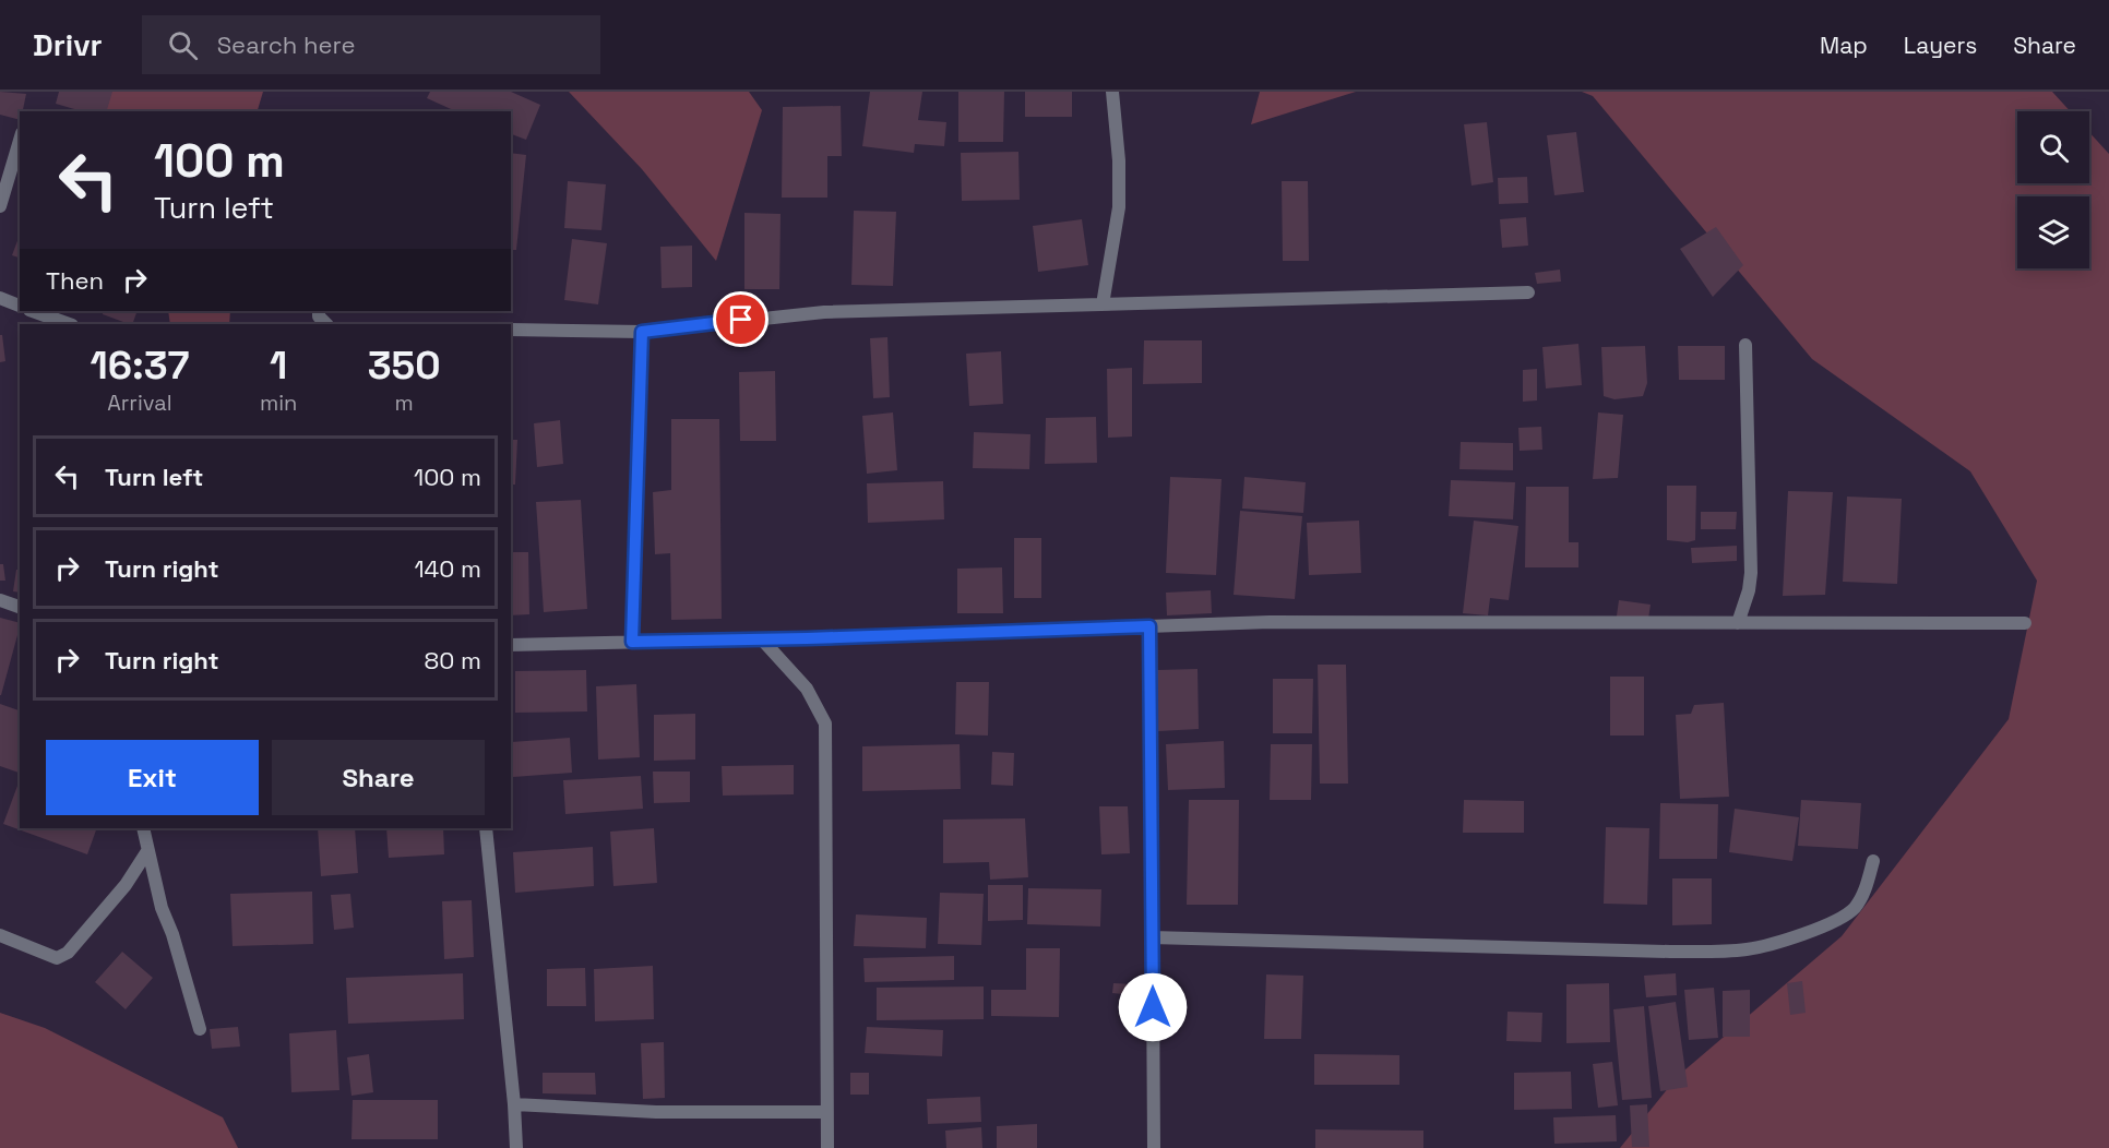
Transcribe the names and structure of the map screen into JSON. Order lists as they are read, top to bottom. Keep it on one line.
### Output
{"page":{"header":"Drivr","search":"Search here","nav":["Map","Layers","Share"],"turn":["100 m","Turn left"],"then":"Then","eta":["16:37","Arrival","1","min","350","m"],"list":[{"name":"Turn left","value":"100 m"},{"name":"Turn right","value":"140 m"},{"name":"Turn right","value":"80 m"}],"buttons":["Exit","Share"]}}
